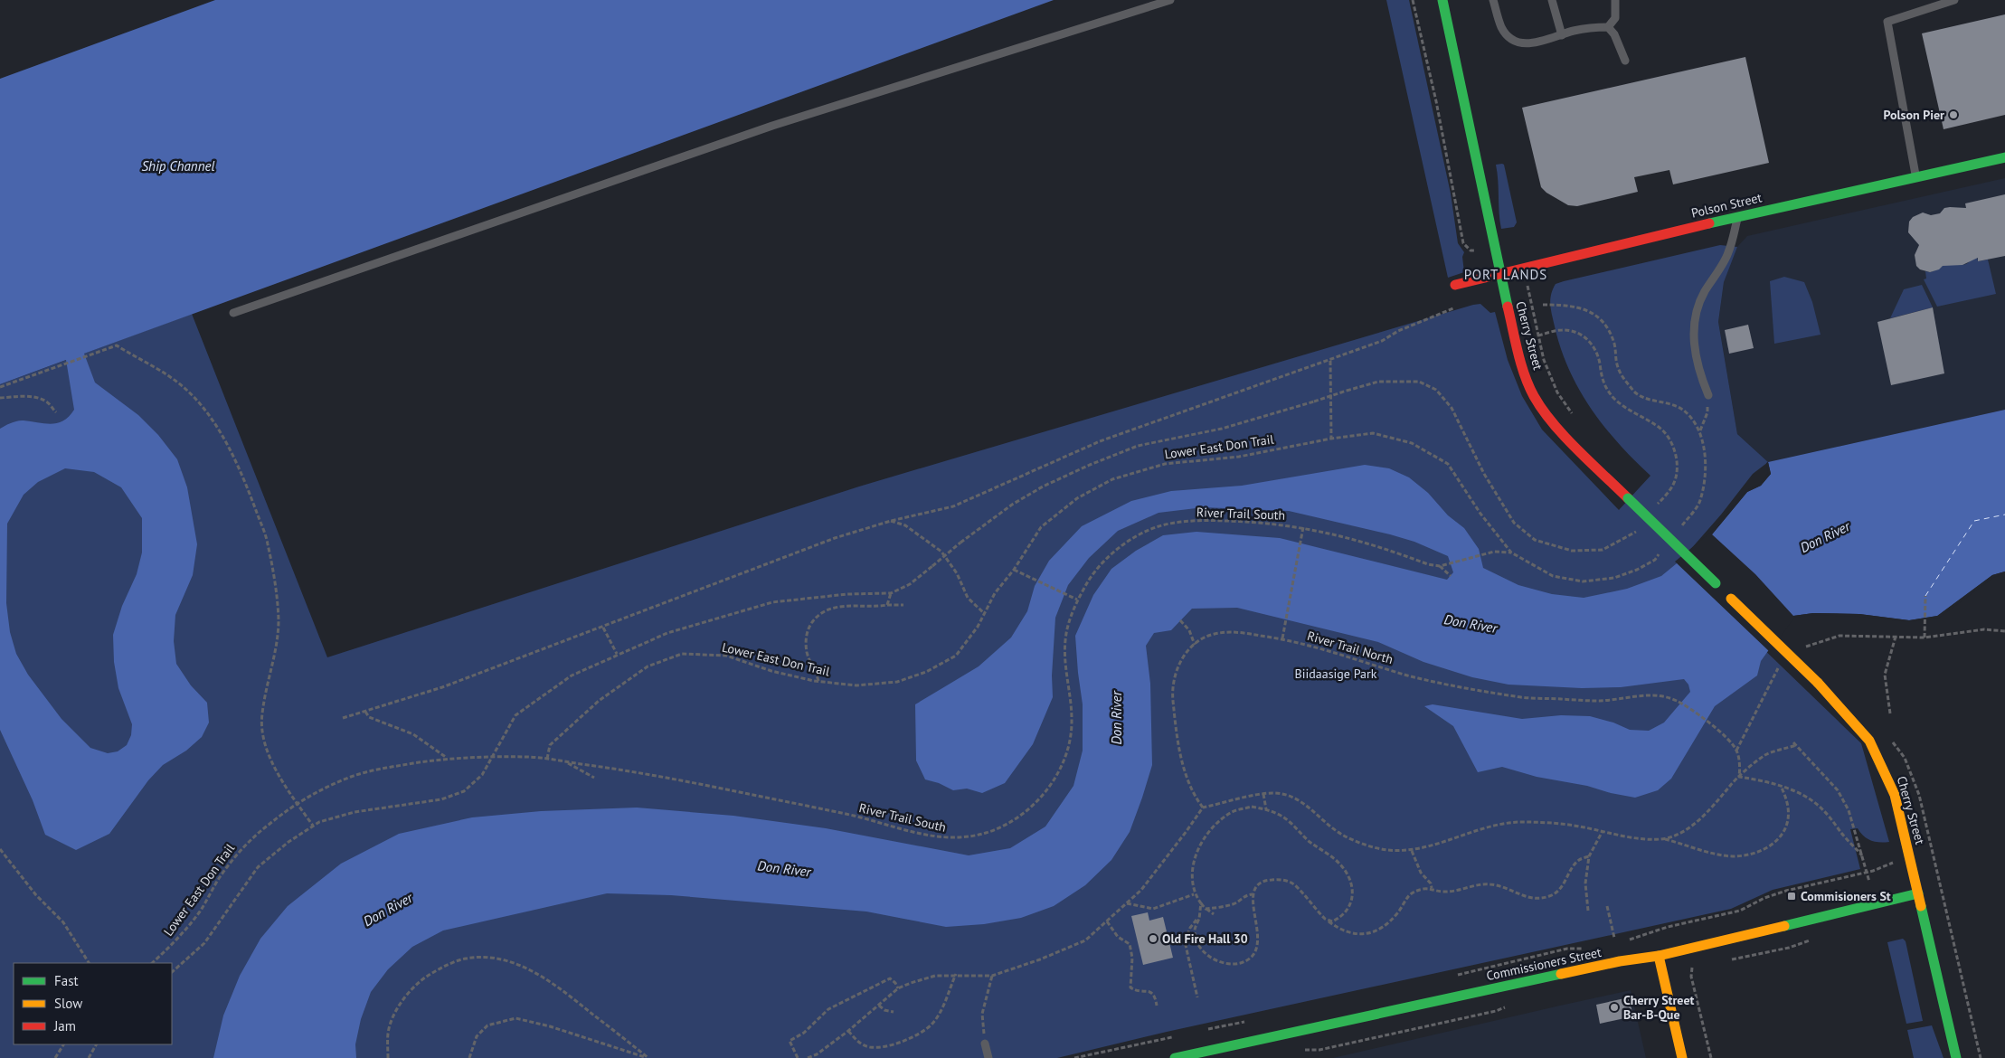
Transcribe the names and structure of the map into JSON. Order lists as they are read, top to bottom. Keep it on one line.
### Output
{"streets":{"street":["Polson Street","Cherry Street","Commissioners Street"],"path":["Lower East Don Trail","River Trail South","River Trail North"]},"crossings":[["Polson Street","Cherry Street"],["Cherry Street","Commissioners Street"],["Lower East Don Trail","River Trail South"]],"districts":["PORT LANDS"],"water":["Ship Channel","Don River"],"parks":["Biidaasige Park"],"places":{"other":["Polson Pier","Old Fire Hall 30","Cherry Street Bar-B-Que"],"transit":["Commisioners St"]},"legend":["Fast","Slow","Jam"]}
